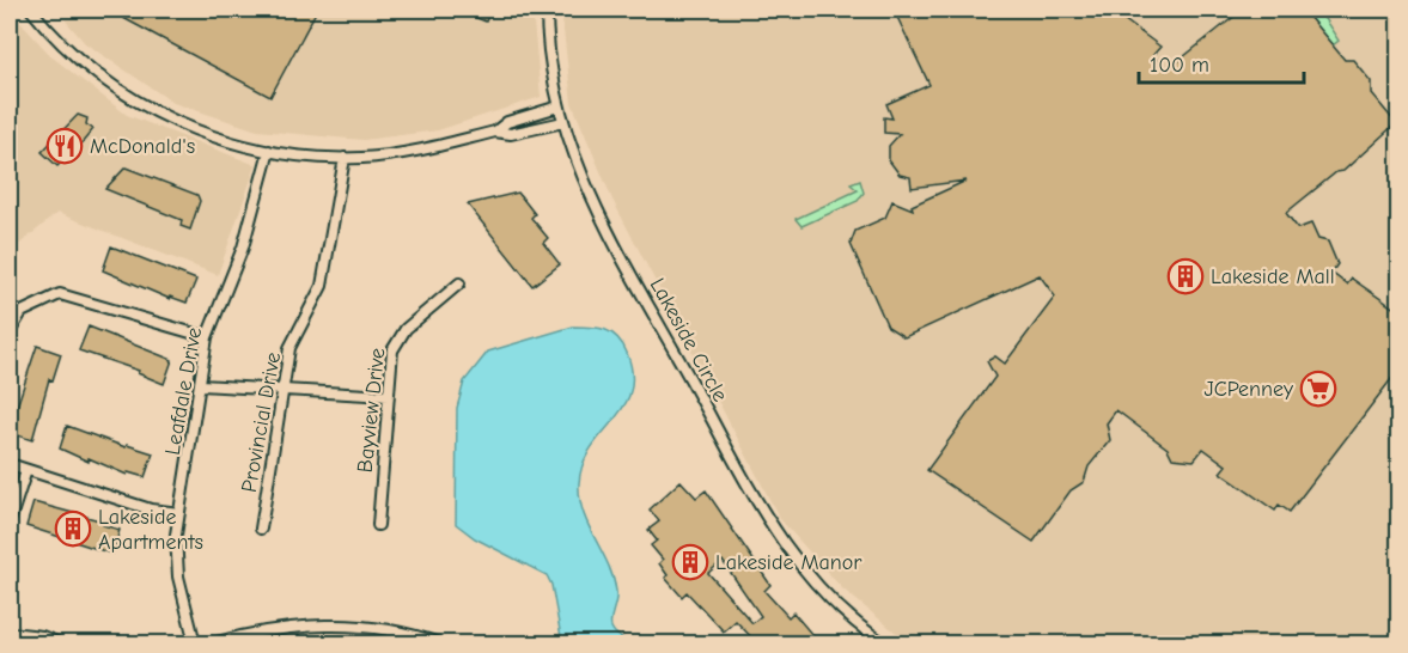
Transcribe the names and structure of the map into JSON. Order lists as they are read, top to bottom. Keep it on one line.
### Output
{"streets":{"street":["Lakeside Circle","Leafdale Drive","Bayview Drive","Provincial Drive"]},"places":{"restaurant":["McDonald's"],"building":["Lakeside Mall","Lakeside Apartments","Lakeside Manor"],"supermarket":["JCPenney"]},"scale_bar":"100 m"}
